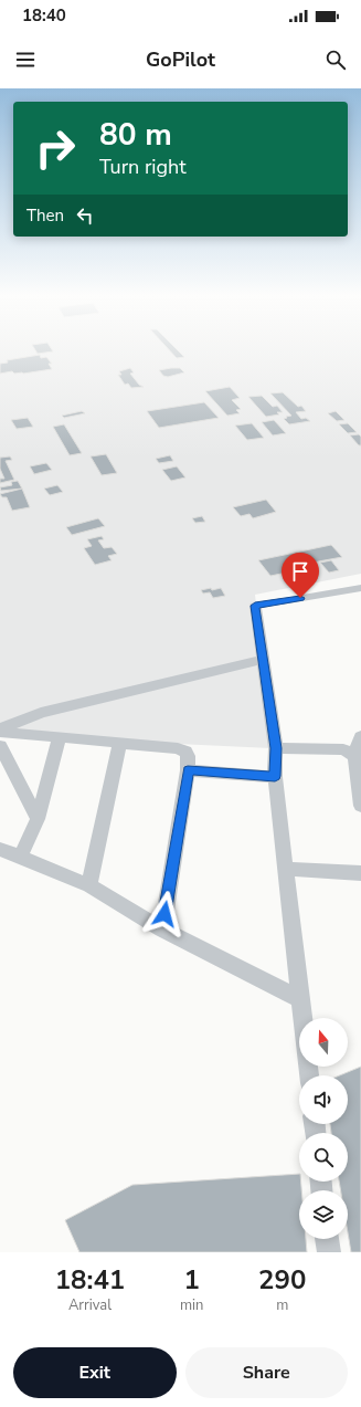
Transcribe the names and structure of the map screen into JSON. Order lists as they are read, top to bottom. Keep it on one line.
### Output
{"north":"top","page":{"status":"18:40","header":"GoPilot","turn":["80 m","Turn right"],"then":"Then","eta":["18:41","Arrival","1","min","290","m"],"buttons":["Exit","Share"]}}
